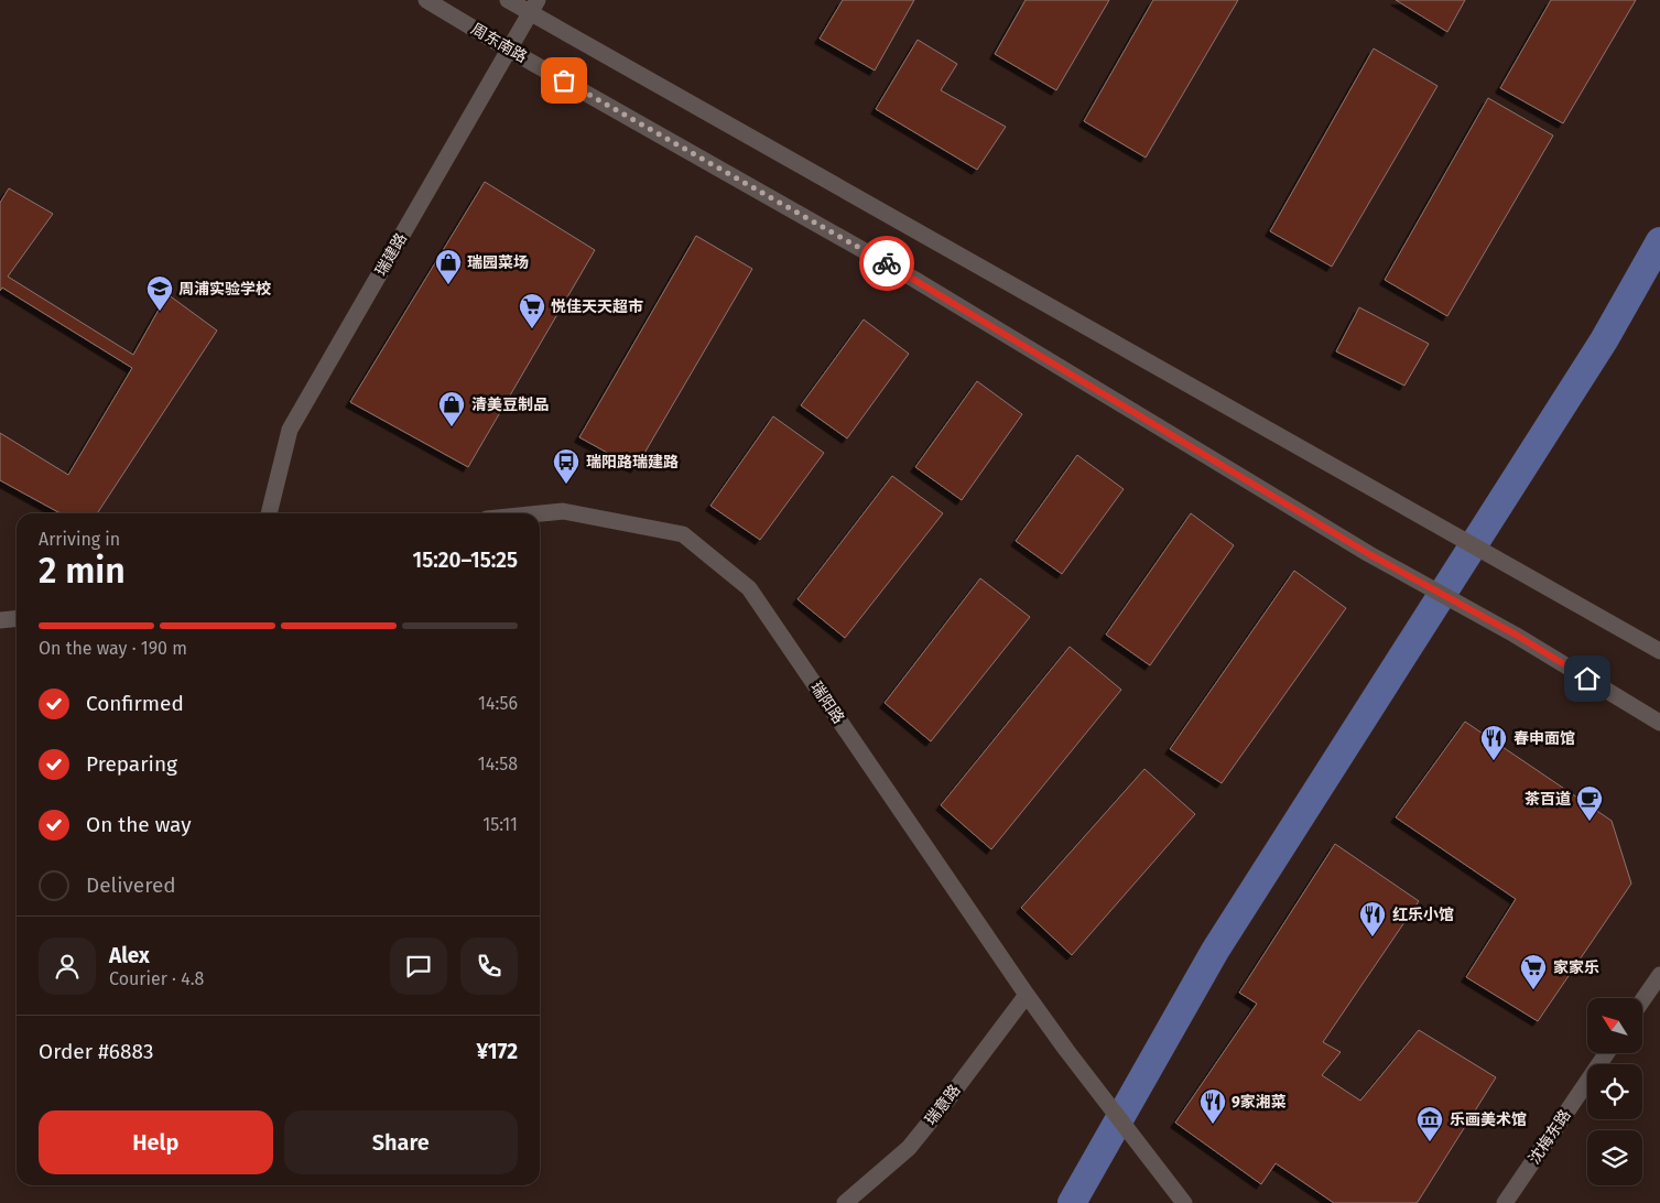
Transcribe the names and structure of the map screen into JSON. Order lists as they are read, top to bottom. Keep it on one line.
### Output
{"streets":{"street":["周东南路","瑞建路","瑞阳路","瑞意路","沈梅东路"]},"crossings":[["周东南路","瑞建路"],["瑞阳路","瑞意路"]],"places":{"shop":["瑞园菜场","清美豆制品"],"school or university":["周浦实验学校"],"supermarket":["悦佳天天超市","家家乐"],"bus stop":["瑞阳路瑞建路"],"restaurant":["春申面馆","红乐小馆","9家湘菜"],"cafe":["茶百道"],"museum":["乐画美术馆"]},"north":"top left","page":{"heading":["2 min","Arriving in","15:20–15:25"],"panel":["Alex","Courier · 4.8","Order #6883","¥172"],"bar":"On the way · 190 m","list":[["Confirmed","14:56"],["Preparing","14:58"],["On the way","15:11"],"Delivered"],"buttons":["Help","Share"]}}
